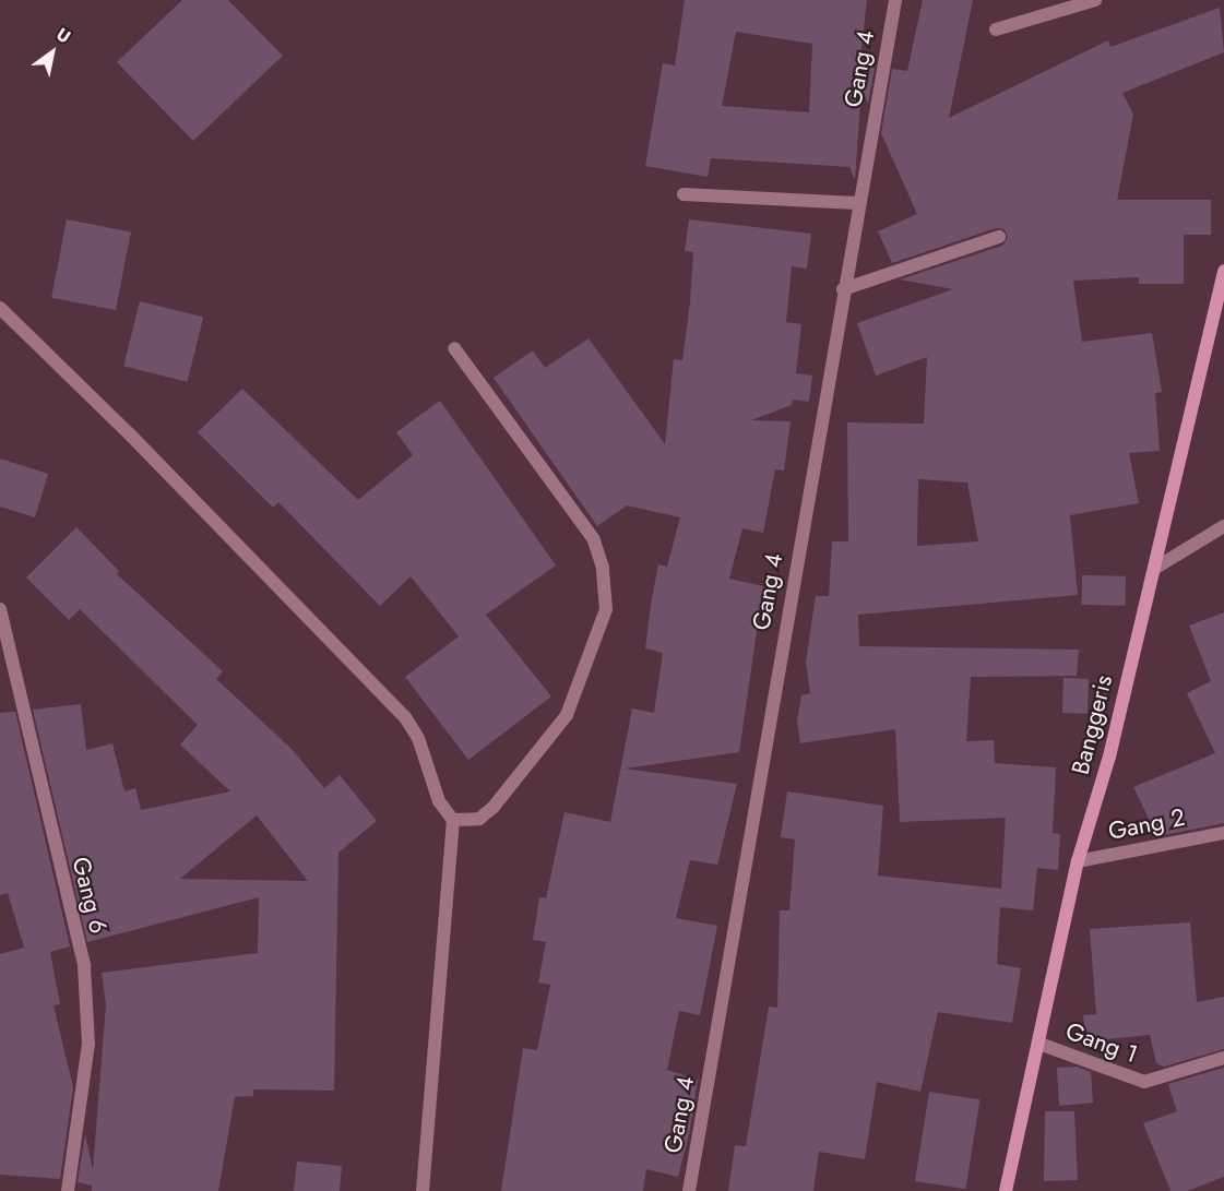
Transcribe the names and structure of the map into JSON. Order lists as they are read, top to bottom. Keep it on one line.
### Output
{"streets":{"street":["Gang 4","Banggeris","Gang 2","Gang 6","Gang 1"]},"crossings":[["Banggeris","Gang 2"],["Banggeris","Gang 1"]],"north":"top right"}
